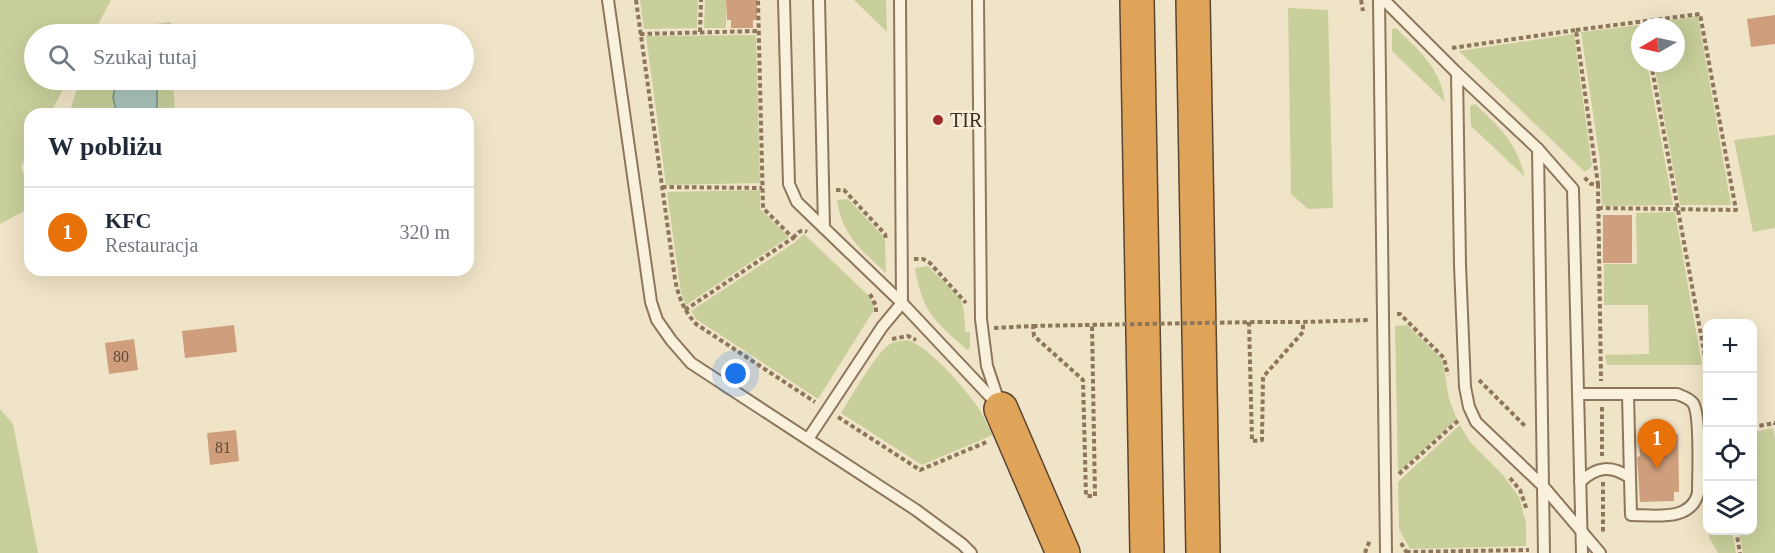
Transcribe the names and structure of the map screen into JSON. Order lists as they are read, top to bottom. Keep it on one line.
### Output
{"places":["TIR"],"house_numbers":["80","81"],"north":"left","page":{"search":"Szukaj tutaj","heading":"W pobliżu","list":[{"mark":"1","name":"KFC","note":"Restauracja","value":"320 m"}],"map_buttons":["+","−"],"pins":"1"}}
